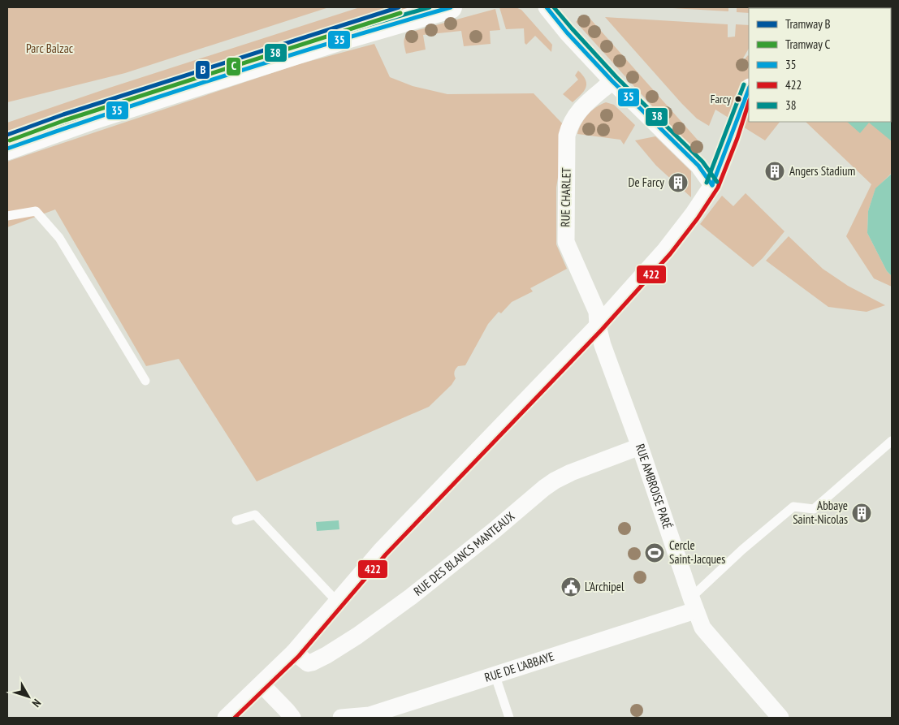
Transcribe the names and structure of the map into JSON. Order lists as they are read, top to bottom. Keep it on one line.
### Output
{"streets":{"street":["RUE CHARLET","RUE AMBROISE PARÉ","RUE DES BLANCS MANTEAUX","RUE DE L'ABBAYE"]},"crossings":[["RUE CHARLET","RUE AMBROISE PARÉ"],["RUE AMBROISE PARÉ","RUE DES BLANCS MANTEAUX"],["RUE AMBROISE PARÉ","RUE DE L'ABBAYE"]],"parks":["Parc Balzac"],"places":{"other":["Farcy"],"building":["Angers Stadium","De Farcy","Abbaye Saint-Nicolas"],"sports":["Cercle Saint-Jacques"],"public building":["L'Archipel"]},"lines":["tram line B","transit line 35","transit line 38","tram line C","transit line 422"],"legend":["Tramway B","Tramway C","35","422","38"],"north":"bottom right"}
